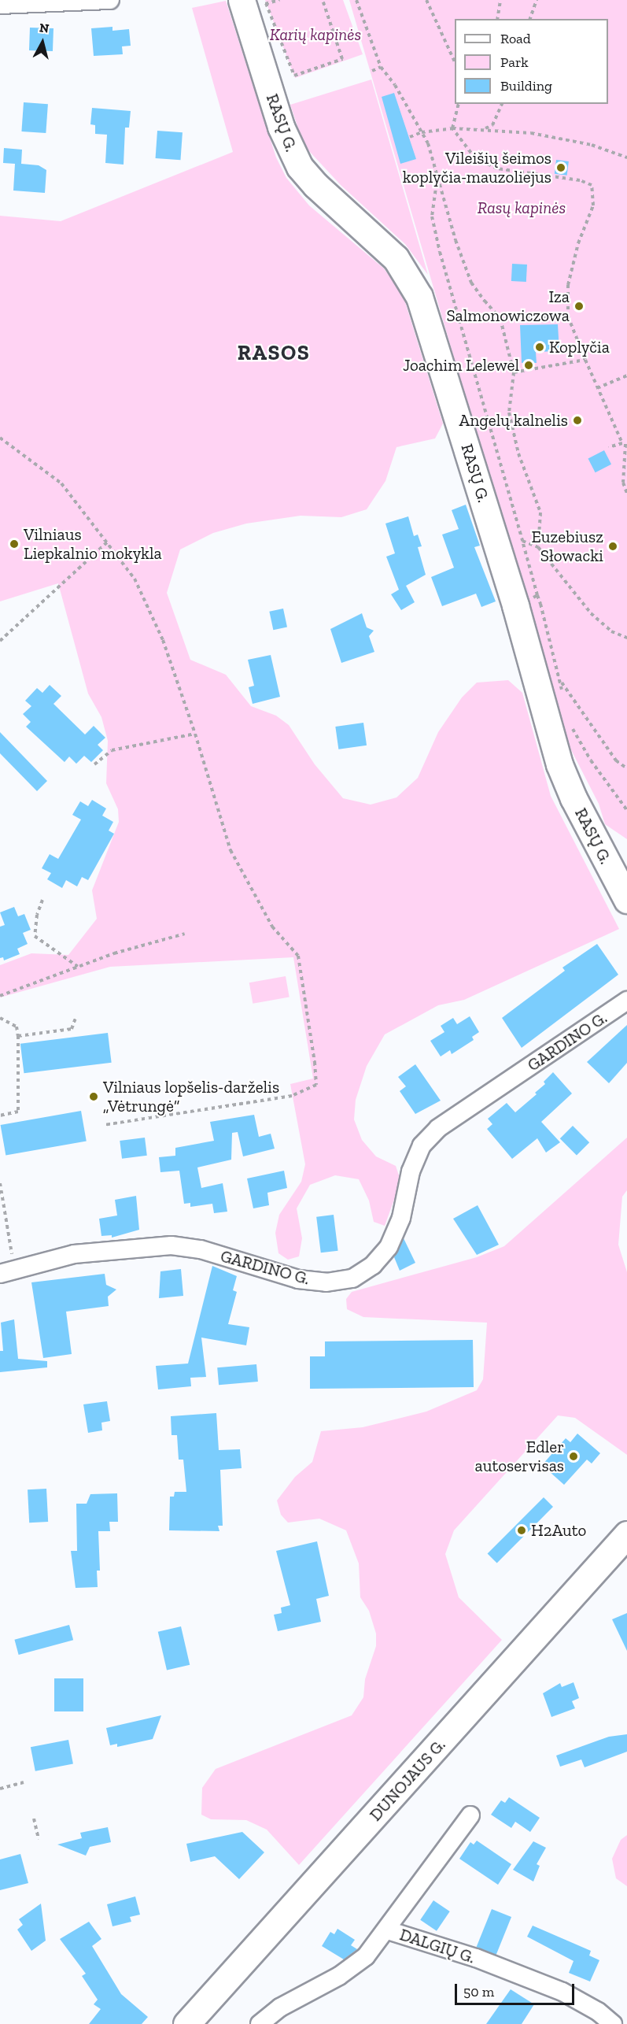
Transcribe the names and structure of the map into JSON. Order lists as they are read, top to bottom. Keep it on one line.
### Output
{"streets":{"main road":["RASŲ G.","DUNOJAUS G."],"street":["GARDINO G.","DALGIŲ G."]},"districts":["RASOS"],"parks":["Karių kapinės","Rasų kapinės"],"places":["Vileišių šeimos koplyčia-mauzoliejus","Iza Salmonowiczowa","Koplyčia","Joachim Lelewel","Angelų kalnelis","Vilniaus Liepkalnio mokykla","Euzebiusz Słowacki","Vilniaus lopšelis-darželis „Vėtrungė“","Edler autoservisas","H2Auto"],"legend":["Road","Park","Building"],"scale_bar":"50 m","north":"top"}
